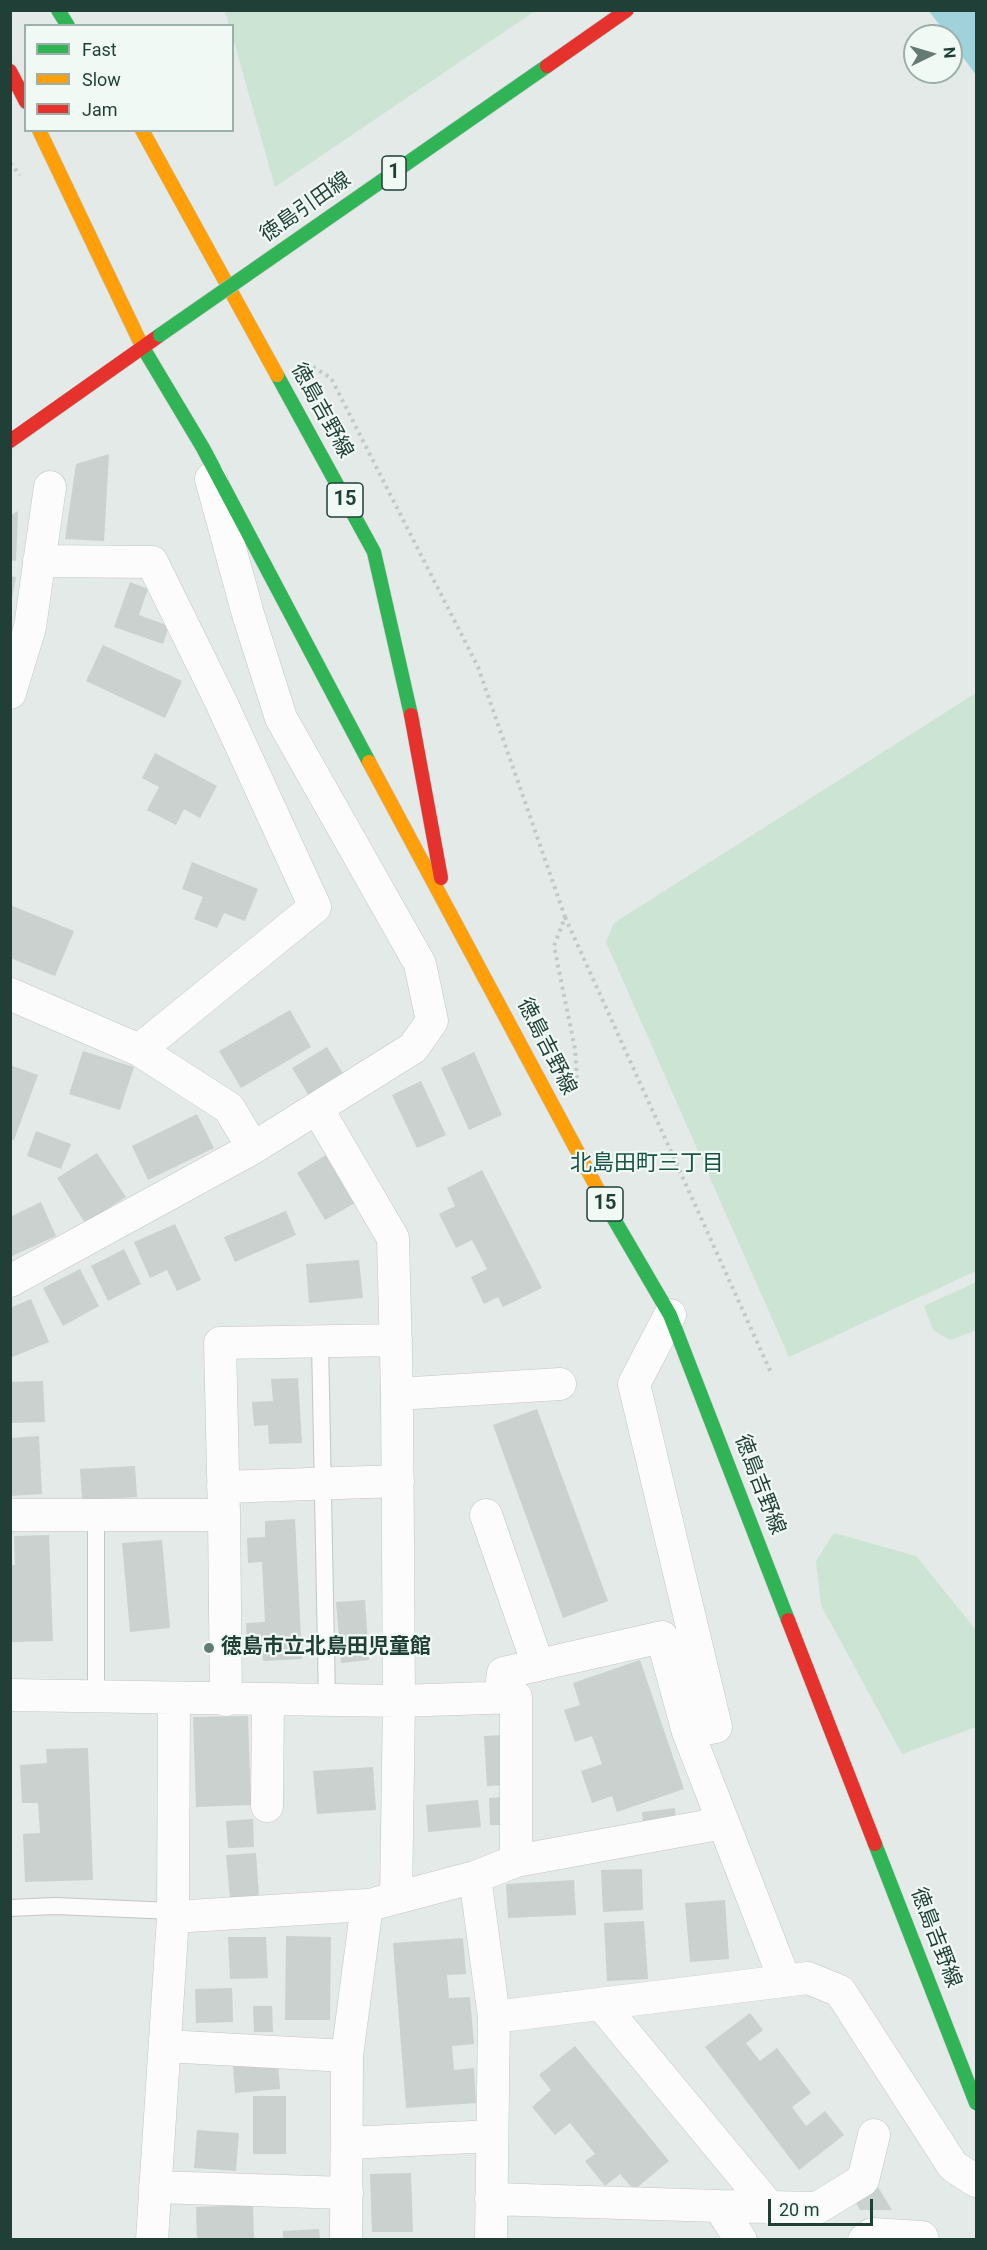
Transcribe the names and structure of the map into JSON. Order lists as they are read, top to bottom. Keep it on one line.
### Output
{"streets":{"main road":["1","徳島引田線","徳島吉野線","15"]},"crossings":[["徳島引田線","徳島吉野線"]],"districts":["北島田町三丁目"],"places":["徳島市立北島田児童館"],"legend":["Fast","Slow","Jam"],"scale_bar":"20 m","north":"right"}
